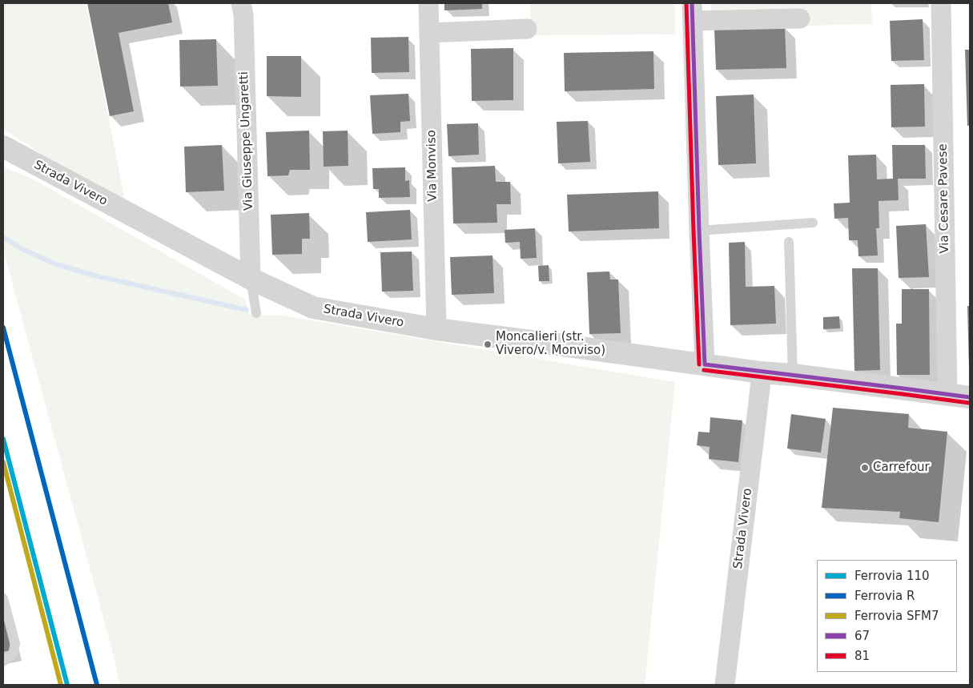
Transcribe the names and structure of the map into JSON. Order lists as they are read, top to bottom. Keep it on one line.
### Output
{"streets":{"street":["Via Giuseppe Ungaretti","Via Monviso","Strada Vivero","Via Cesare Pavese"]},"crossings":[["Via Giuseppe Ungaretti","Strada Vivero"],["Via Monviso","Strada Vivero"],["Strada Vivero","Via Cesare Pavese"]],"places":["Moncalieri (str. Vivero/v. Monviso)","Carrefour"],"lines":["transit line 67","transit line 81","rail line R","rail line 110","rail line SFM7"],"legend":["Ferrovia 110","Ferrovia R","Ferrovia SFM7","67","81"]}
